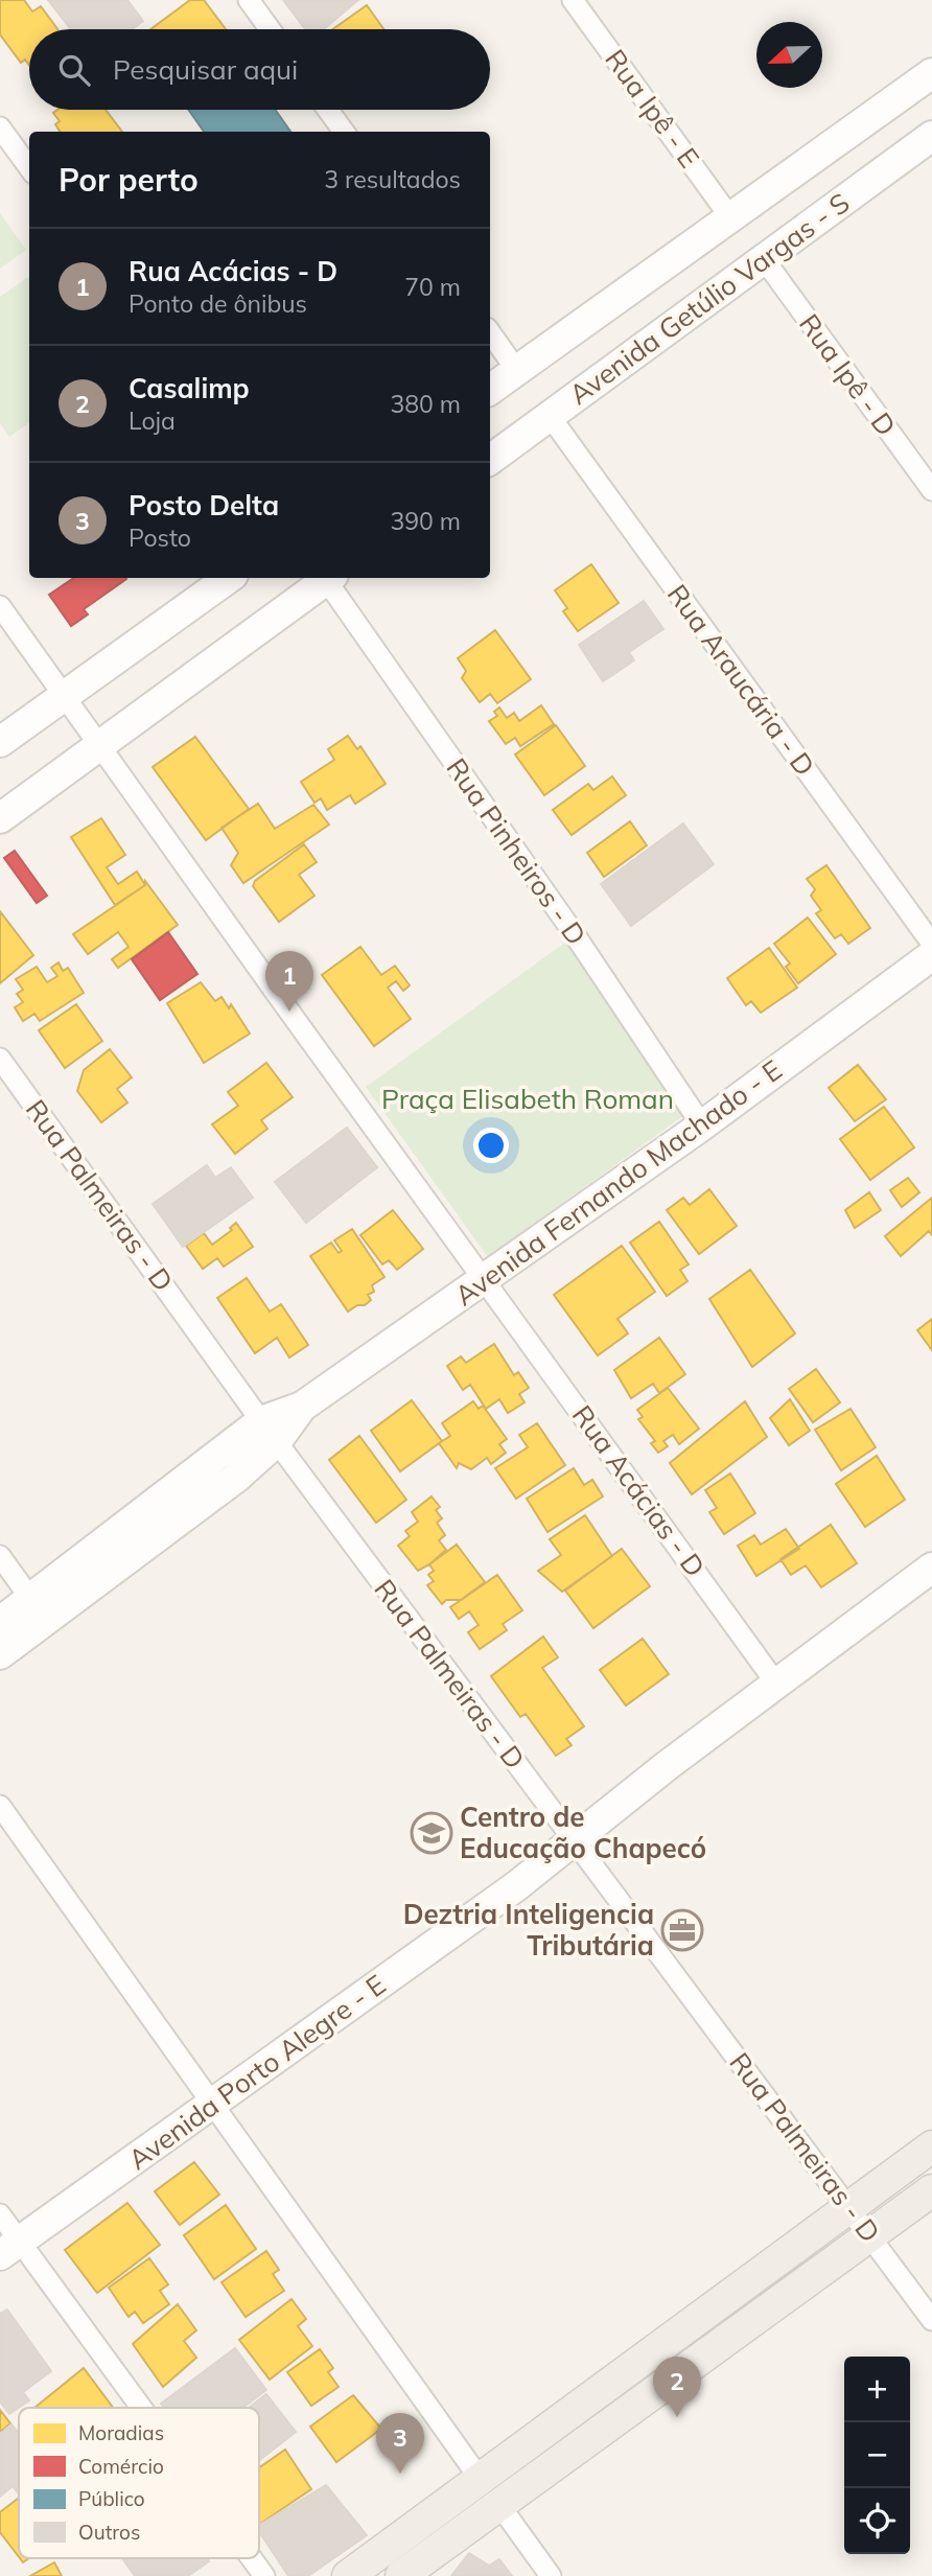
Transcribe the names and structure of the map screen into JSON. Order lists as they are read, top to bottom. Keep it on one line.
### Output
{"streets":{"street":["Rua Ipê - E","Avenida Getúlio Vargas - S","Rua Ipê - D","Rua Araucária - D","Rua Pinheiros - D","Avenida Fernando Machado - E","Rua Palmeiras - D","Rua Acácias - D","Avenida Porto Alegre - E"]},"crossings":[["Rua Ipê - E","Avenida Getúlio Vargas - S"],["Avenida Getúlio Vargas - S","Rua Ipê - D"],["Avenida Getúlio Vargas - S","Rua Araucária - D"],["Rua Pinheiros - D","Avenida Fernando Machado - E"],["Avenida Fernando Machado - E","Rua Palmeiras - D"],["Avenida Fernando Machado - E","Rua Acácias - D"],["Rua Palmeiras - D","Avenida Porto Alegre - E"],["Rua Acácias - D","Avenida Porto Alegre - E"]],"parks":["Praça Elisabeth Roman"],"places":{"school or university":["Centro de Educação Chapecó"],"office":["Deztria Inteligencia Tributária"]},"legend":["Moradias","Comércio","Público","Outros"],"north":"left","page":{"search":"Pesquisar aqui","heading":["Por perto","3 resultados"],"list":[{"mark":"1","name":"Rua Acácias - D","note":"Ponto de ônibus","value":"70 m"},{"mark":"2","name":"Casalimp","note":"Loja","value":"380 m"},{"mark":"3","name":"Posto Delta","note":"Posto","value":"390 m"}],"pins":["1","2","3"],"map_buttons":["+","−"]}}
